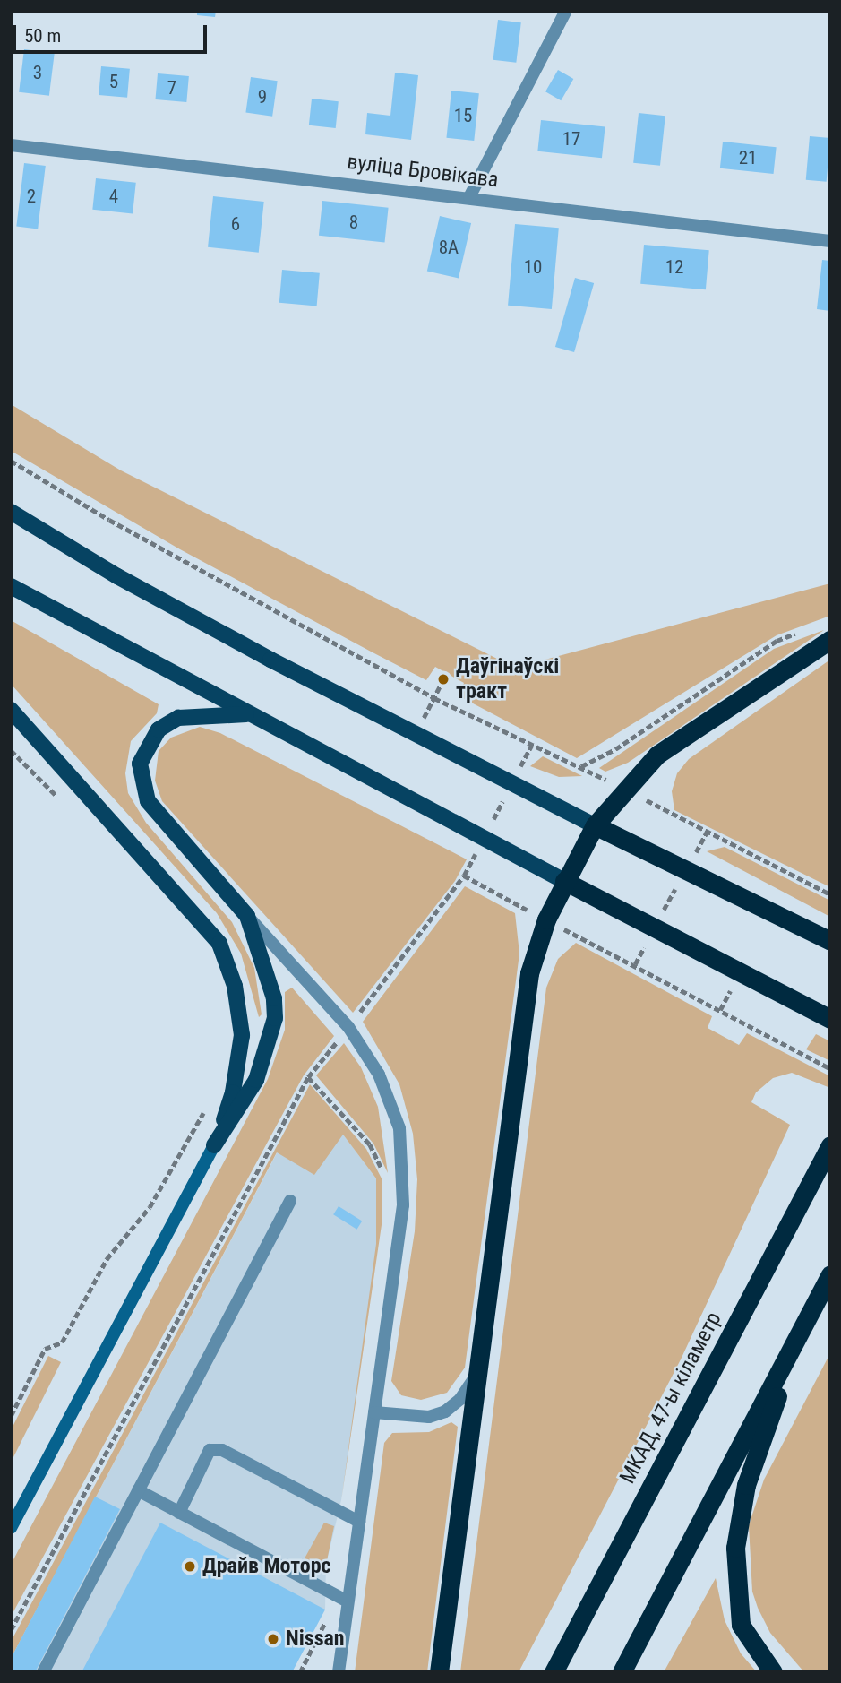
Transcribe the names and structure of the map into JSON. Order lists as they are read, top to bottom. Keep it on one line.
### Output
{"streets":{"highway":["МКАД, 47-ы кіламетр"],"street":["вуліца Бровікава"]},"places":["Даўгінаўскі тракт","Драйв Моторс","Nissan"],"house_numbers":["3","5","7","9","15","17","21","2","4","8","6","8А","10","12"],"scale_bar":"50 m"}
